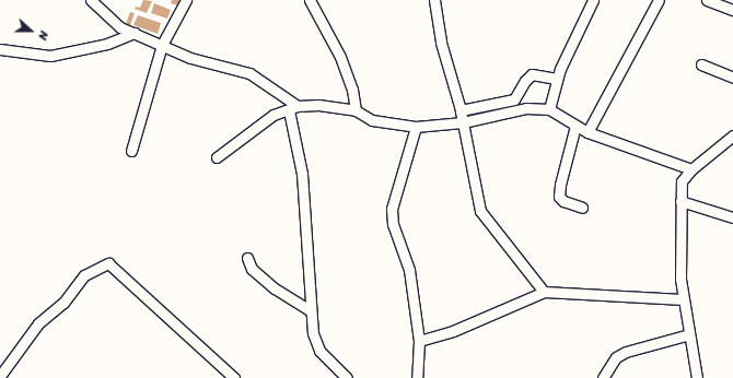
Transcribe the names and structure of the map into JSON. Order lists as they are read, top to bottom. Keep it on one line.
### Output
{"north":"right"}
